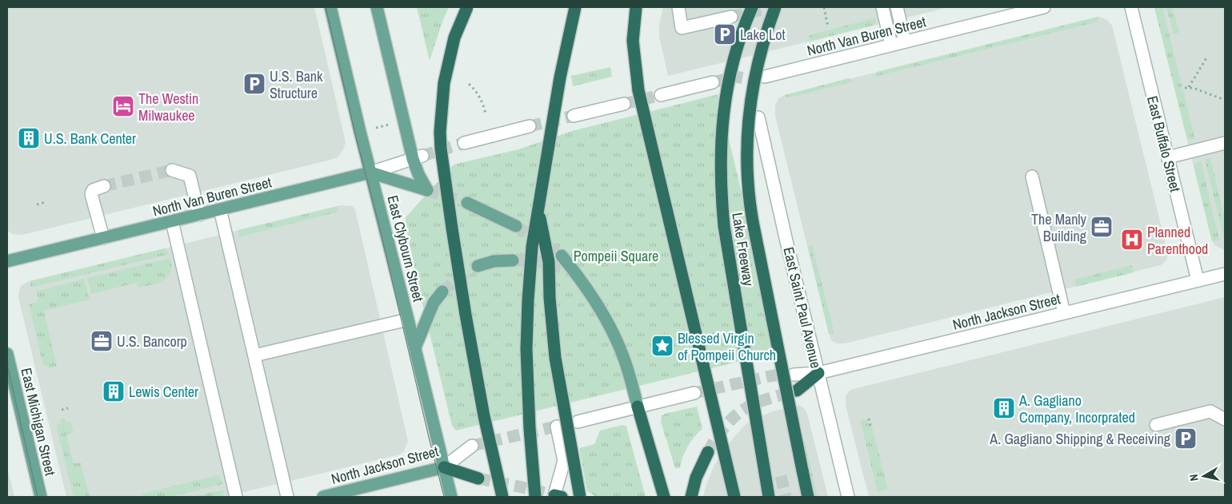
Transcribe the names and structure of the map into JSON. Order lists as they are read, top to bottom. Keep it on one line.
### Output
{"streets":{"highway":["Lake Freeway"],"main road":["North Van Buren Street","East Clybourn Street","North Jackson Street","East Michigan Street"],"street":["East Buffalo Street","East Saint Paul Avenue"]},"crossings":[["North Van Buren Street","East Clybourn Street"],["East Buffalo Street","North Jackson Street"],["East Clybourn Street","North Jackson Street"],["East Saint Paul Avenue","North Jackson Street"]],"parks":["Pompeii Square"],"places":{"parking":["Lake Lot","U.S. Bank Structure","A. Gagliano Shipping & Receiving"],"hotel":["The Westin Milwaukee"],"building":["U.S. Bank Center","Lewis Center","A. Gagliano Company, Incorprated"],"office":["The Manly Building","U.S. Bancorp"],"hospital":["Planned Parenthood"],"place":["Blessed Virgin of Pompeii Church"]},"north":"left"}
